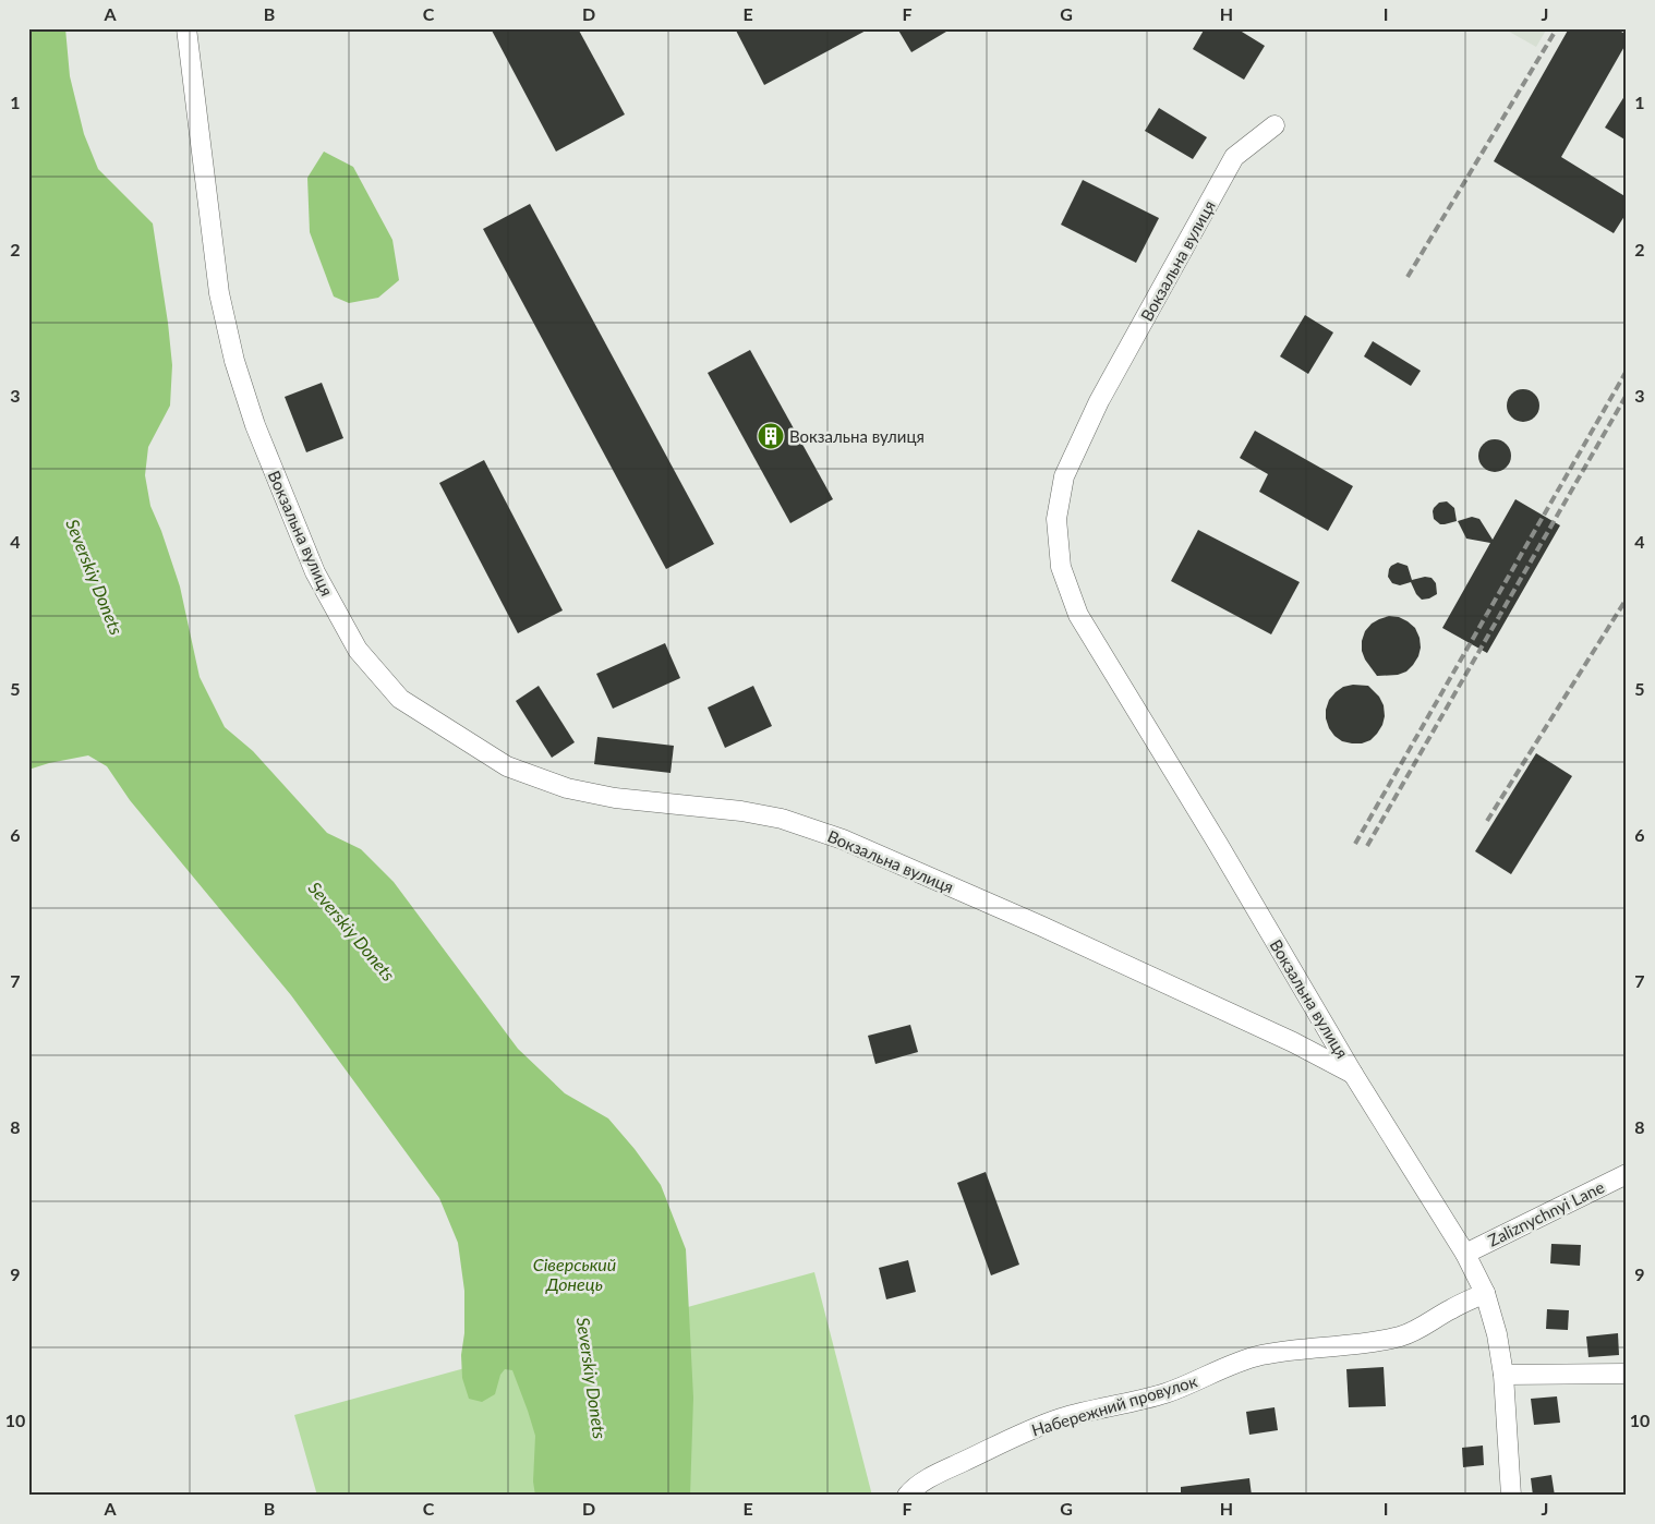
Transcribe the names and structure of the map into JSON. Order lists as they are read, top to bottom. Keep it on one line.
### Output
{"streets":{"street":["Вокзальна вулиця","Zaliznychnyi Lane","Набережний провулок"]},"crossings":[["Вокзальна вулиця","Zaliznychnyi Lane"],["Вокзальна вулиця","Набережний провулок"]],"water":["Severskiy Donets","Сіверський Донець"],"places":{"building":["Вокзальна вулиця"]},"grid":{"columns":["A","B","C","D","E","F","G","H","I","J"],"rows":["1","2","3","4","5","6","7","8","9","10"]}}
